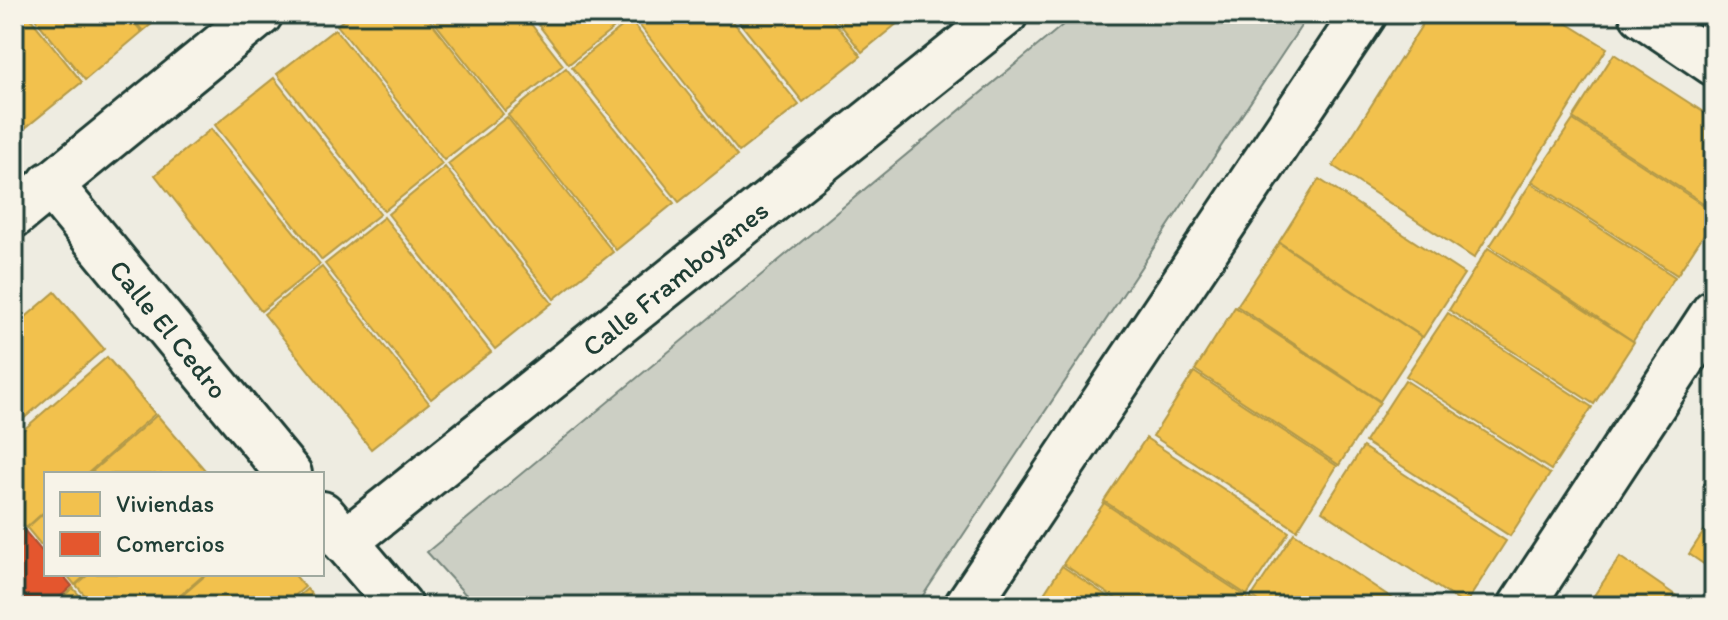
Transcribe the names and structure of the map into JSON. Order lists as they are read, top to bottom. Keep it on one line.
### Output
{"streets":{"street":["Calle Framboyanes","Calle El Cedro"]},"legend":["Viviendas","Comercios"]}
